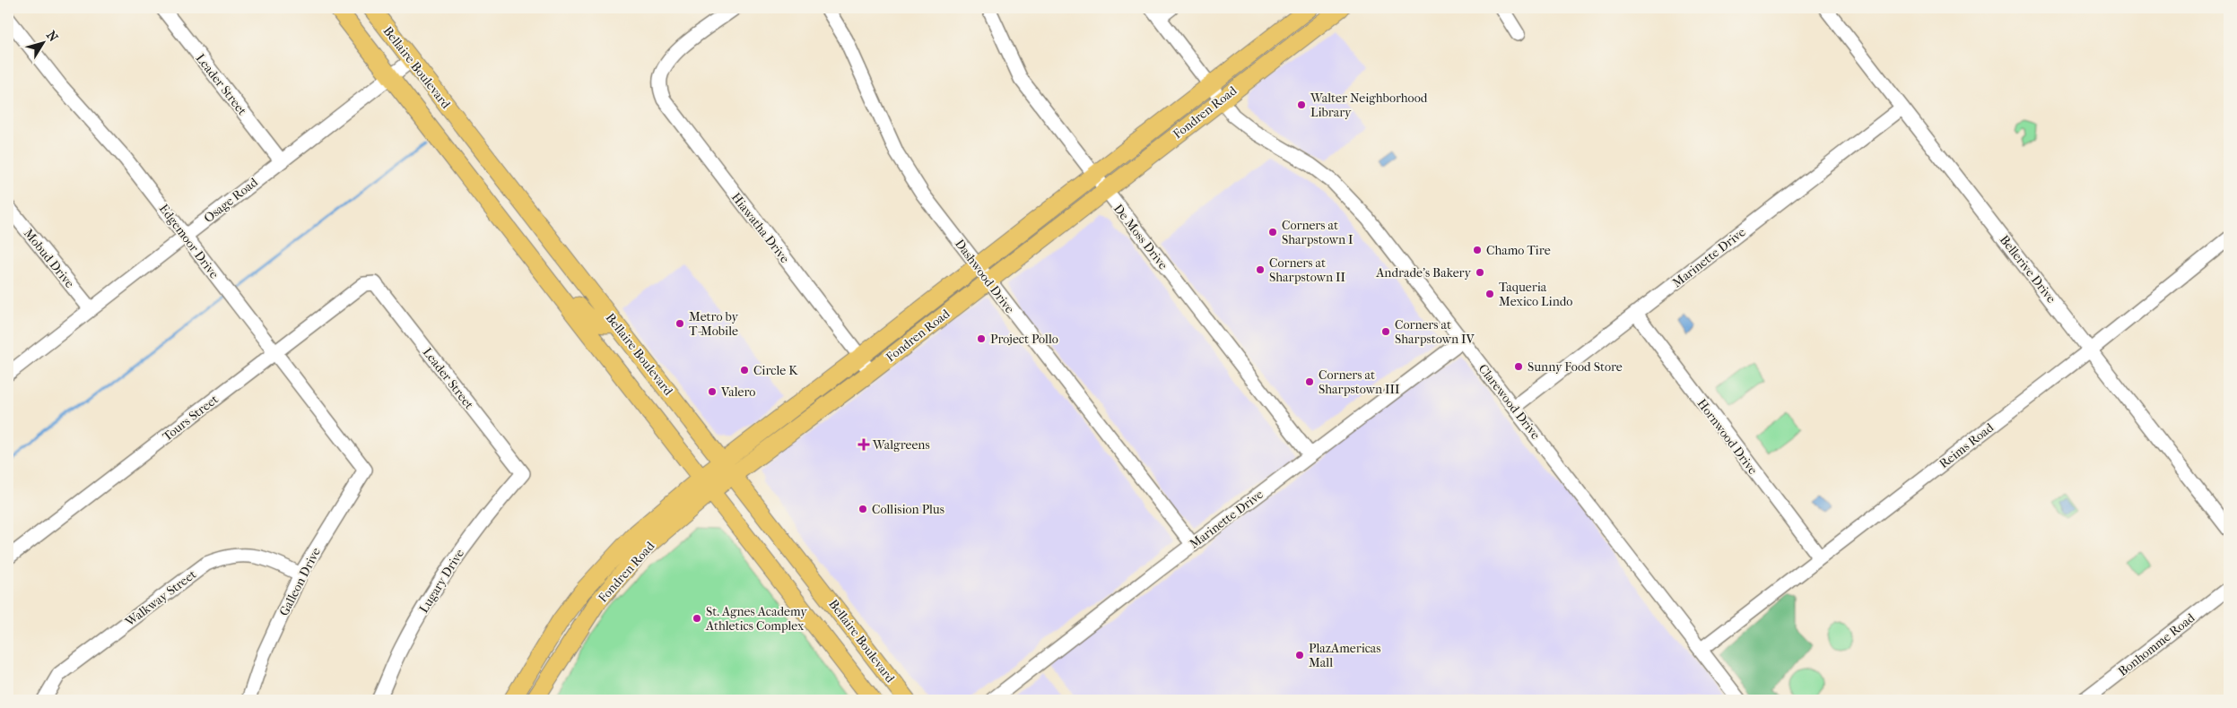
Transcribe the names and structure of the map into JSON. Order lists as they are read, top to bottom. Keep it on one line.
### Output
{"streets":{"main road":["Bellaire Boulevard","Fondren Road"],"street":["Leader Street","Osage Road","Hiawatha Drive","De Moss Drive","Edgemoor Drive","Marinette Drive","Mobud Drive","Bellerive Drive","Dashwood Drive","Clarewood Drive","Tours Street","Hornwood Drive","Reims Road","Lugary Drive","Galleon Drive","Walkway Street","Bonhomme Road"]},"crossings":[["Bellaire Boulevard","Fondren Road"],["Bellaire Boulevard","Osage Road"],["Leader Street","Osage Road"],["Leader Street","Tours Street"],["Leader Street","Lugary Drive"],["Fondren Road","Hiawatha Drive"],["Fondren Road","De Moss Drive"],["Fondren Road","Dashwood Drive"],["Fondren Road","Clarewood Drive"],["Osage Road","Edgemoor Drive"],["Osage Road","Mobud Drive"],["De Moss Drive","Marinette Drive"],["Edgemoor Drive","Tours Street"],["Edgemoor Drive","Galleon Drive"],["Marinette Drive","Bellerive Drive"],["Marinette Drive","Dashwood Drive"],["Marinette Drive","Clarewood Drive"],["Marinette Drive","Hornwood Drive"],["Bellerive Drive","Reims Road"],["Clarewood Drive","Reims Road"],["Hornwood Drive","Reims Road"],["Galleon Drive","Walkway Street"]],"places":{"other":["Walter Neighborhood Library","Corners at Sharpstown I","Chamo Tire","Corners at Sharpstown II","Andrade's Bakery","Taqueria Mexico Lindo","Metro by T-Mobile","Corners at Sharpstown IV","Project Pollo","Sunny Food Store","Circle K","Corners at Sharpstown III","Valero","Collision Plus","St. Agnes Academy Athletics Complex","PlazAmericas Mall"],"health":["Walgreens"]},"north":"top right"}
